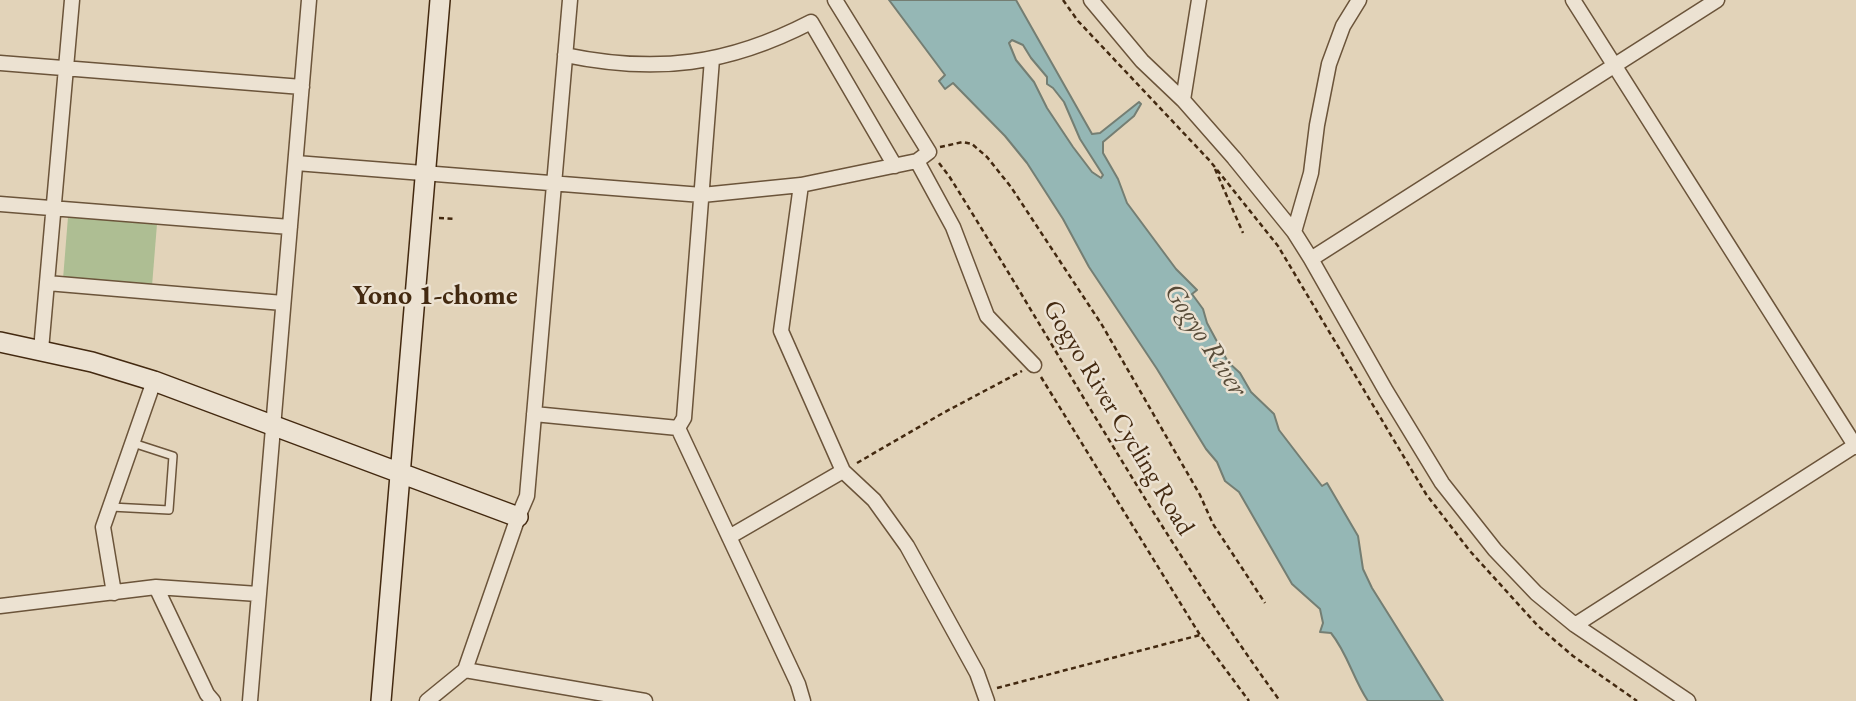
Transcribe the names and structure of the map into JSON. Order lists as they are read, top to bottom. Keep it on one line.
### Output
{"streets":{"path":["Gogyo River Cycling Road"]},"districts":["Yono 1-chome"],"water":["Gogyo River"]}
